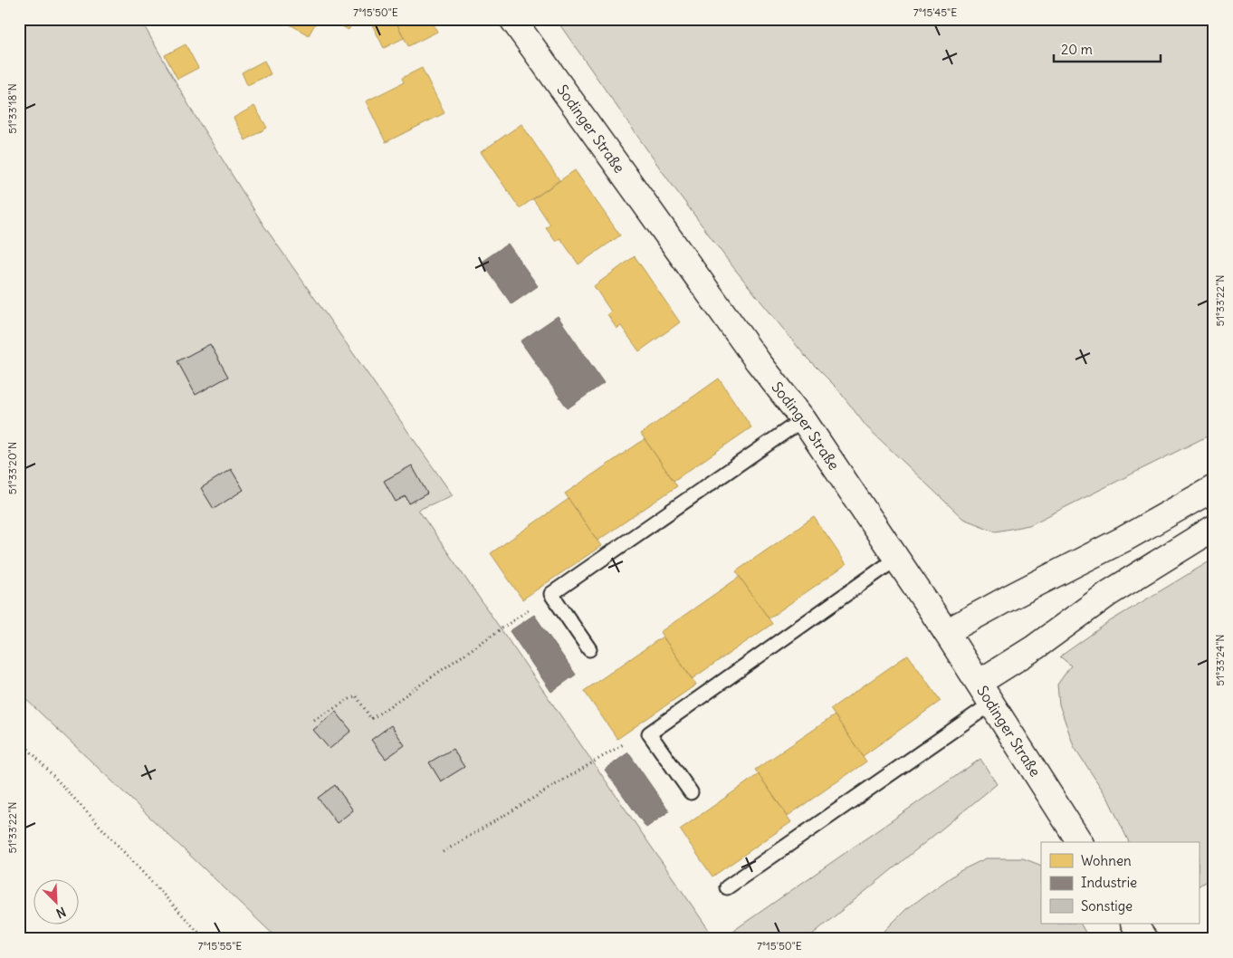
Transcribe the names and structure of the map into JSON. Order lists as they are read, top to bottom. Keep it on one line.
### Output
{"streets":{"main road":["Sodinger Straße"]},"legend":["Wohnen","Industrie","Sonstige"],"scale_bar":"20 m","north":"bottom right","coordinates":["7°15'50\"E","7°15'45\"E","51°33'18\"N","51°33'22\"N","51°33'20\"N","51°33'24\"N","7°15'55\"E"]}
